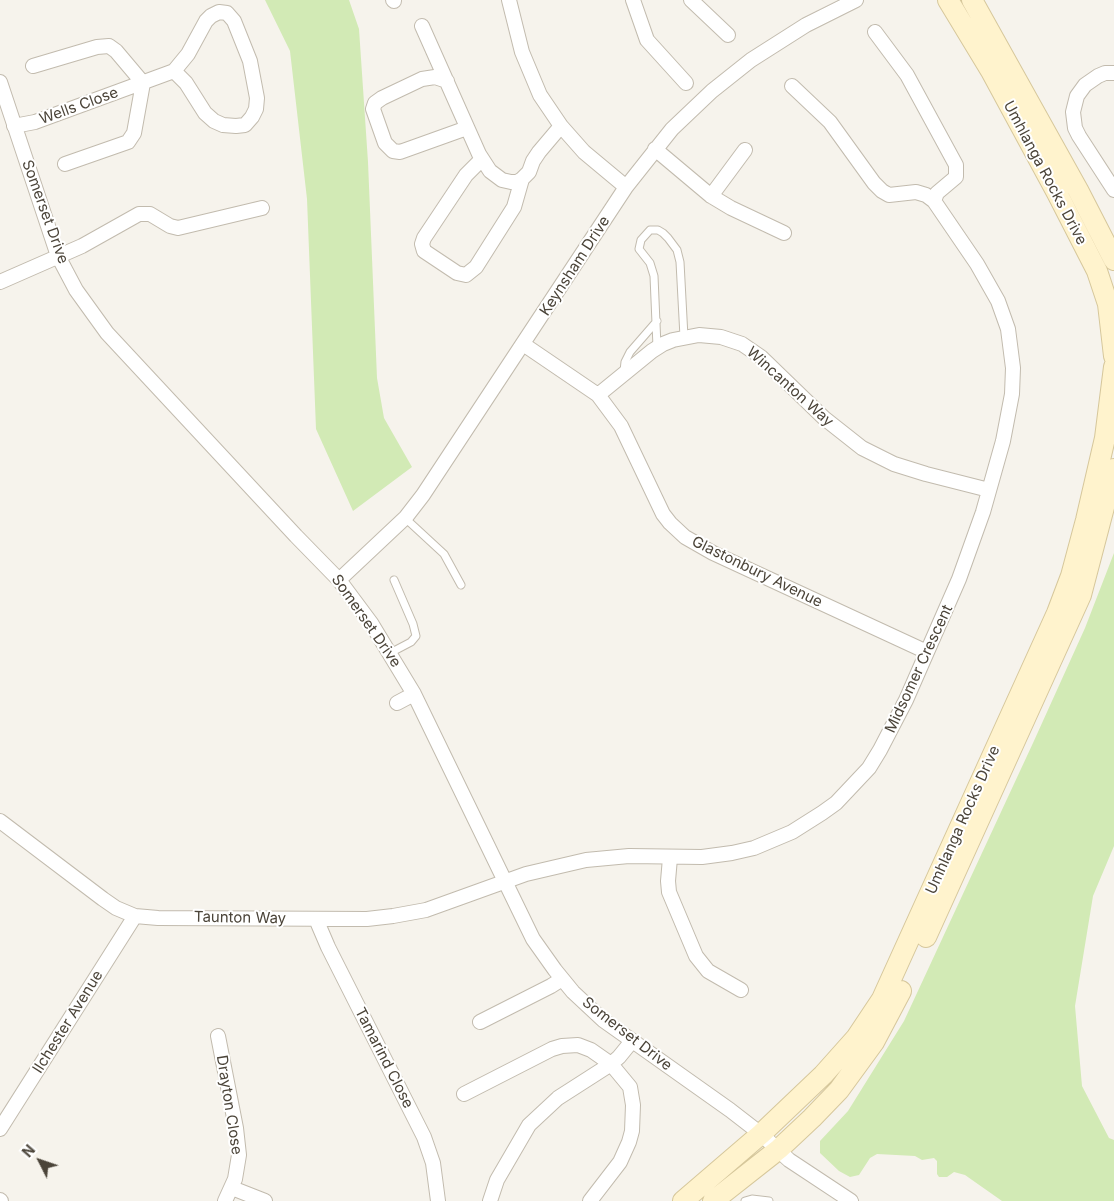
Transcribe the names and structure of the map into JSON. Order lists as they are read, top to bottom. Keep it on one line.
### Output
{"streets":{"main road":["Umhlanga Rocks Drive"],"street":["Wells Close","Somerset Drive","Keynsham Drive","Wincanton Way","Glastonbury Avenue","Midsomer Crescent","Taunton Way","Ilchester Avenue","Tamarind Close","Drayton Close"]},"crossings":[["Wells Close","Somerset Drive"],["Umhlanga Rocks Drive","Somerset Drive"],["Somerset Drive","Keynsham Drive"],["Somerset Drive","Midsomer Crescent"],["Somerset Drive","Taunton Way"],["Keynsham Drive","Glastonbury Avenue"],["Wincanton Way","Glastonbury Avenue"],["Wincanton Way","Midsomer Crescent"],["Glastonbury Avenue","Midsomer Crescent"],["Midsomer Crescent","Taunton Way"],["Taunton Way","Ilchester Avenue"],["Taunton Way","Tamarind Close"]],"north":"top left"}
